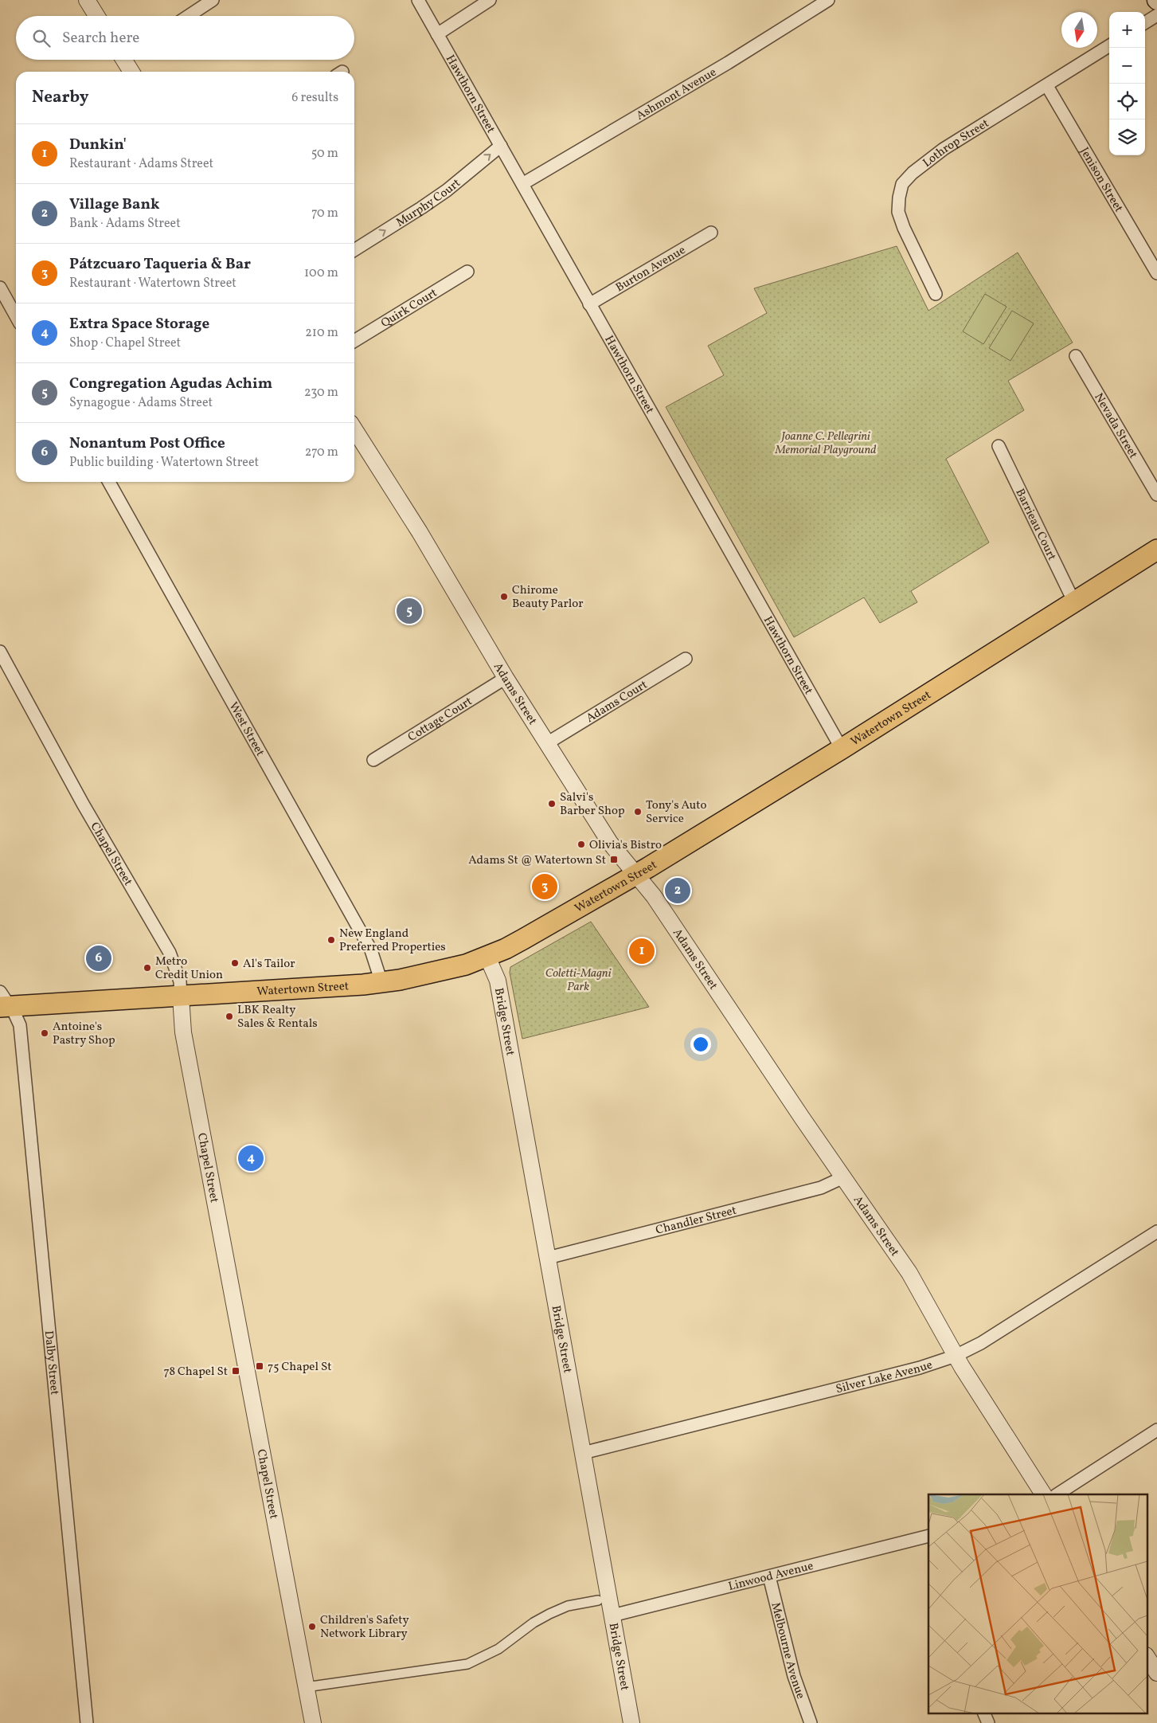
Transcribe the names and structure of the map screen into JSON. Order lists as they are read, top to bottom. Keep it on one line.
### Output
{"streets":{"main road":["Watertown Street"],"street":["Hawthorn Street","Ashmont Avenue","Lothrop Street","Jenison Street","Murphy Court","Burton Avenue","Quirk Court","Nevada Street","Barrieau Court","Adams Street","Adams Court","Cottage Court","West Street","Chapel Street","Bridge Street","Chandler Street","Dalby Street","Silver Lake Avenue","Linwood Avenue","Melbourne Avenue"]},"crossings":[["Hawthorn Street","Ashmont Avenue"],["Hawthorn Street","Murphy Court"],["Hawthorn Street","Burton Avenue"],["Hawthorn Street","Watertown Street"],["Lothrop Street","Jenison Street"],["Barrieau Court","Watertown Street"],["Adams Street","Adams Court"],["Adams Street","Watertown Street"],["Adams Street","Cottage Court"],["Adams Street","Chandler Street"],["Adams Street","Silver Lake Avenue"],["Watertown Street","West Street"],["Watertown Street","Chapel Street"],["Watertown Street","Bridge Street"],["Watertown Street","Dalby Street"],["Bridge Street","Chandler Street"],["Bridge Street","Silver Lake Avenue"],["Bridge Street","Linwood Avenue"],["Linwood Avenue","Melbourne Avenue"]],"one_way":["Murphy Court"],"parks":["Joanne C. Pellegrini Memorial Playground","Coletti-Magni Park"],"places":{"other":["Chirome Beauty Parlor","Salvi's Barber Shop","Tony's Auto Service","Olivia's Bistro","New England Preferred Properties","Al's Tailor","Metro Credit Union","LBK Realty Sales & Rentals","Antoine's Pastry Shop","Children's Safety Network Library"],"transit":["Adams St @ Watertown St","75 Chapel St","78 Chapel St"]},"north":"bottom","page":{"map_buttons":["+","−"],"search":"Search here","heading":["Nearby","6 results"],"list":[{"mark":"1","name":"Dunkin'","note":"Restaurant · Adams Street","value":"50 m"},{"mark":"2","name":"Village Bank","note":"Bank · Adams Street","value":"70 m"},{"mark":"3","name":"Pátzcuaro Taqueria & Bar","note":"Restaurant · Watertown Street","value":"100 m"},{"mark":"4","name":"Extra Space Storage","note":"Shop · Chapel Street","value":"210 m"},{"mark":"5","name":"Congregation Agudas Achim","note":"Synagogue · Adams Street","value":"230 m"},{"mark":"6","name":"Nonantum Post Office","note":"Public building · Watertown Street","value":"270 m"}],"pins":["5","3","2","1","6","4"]}}
